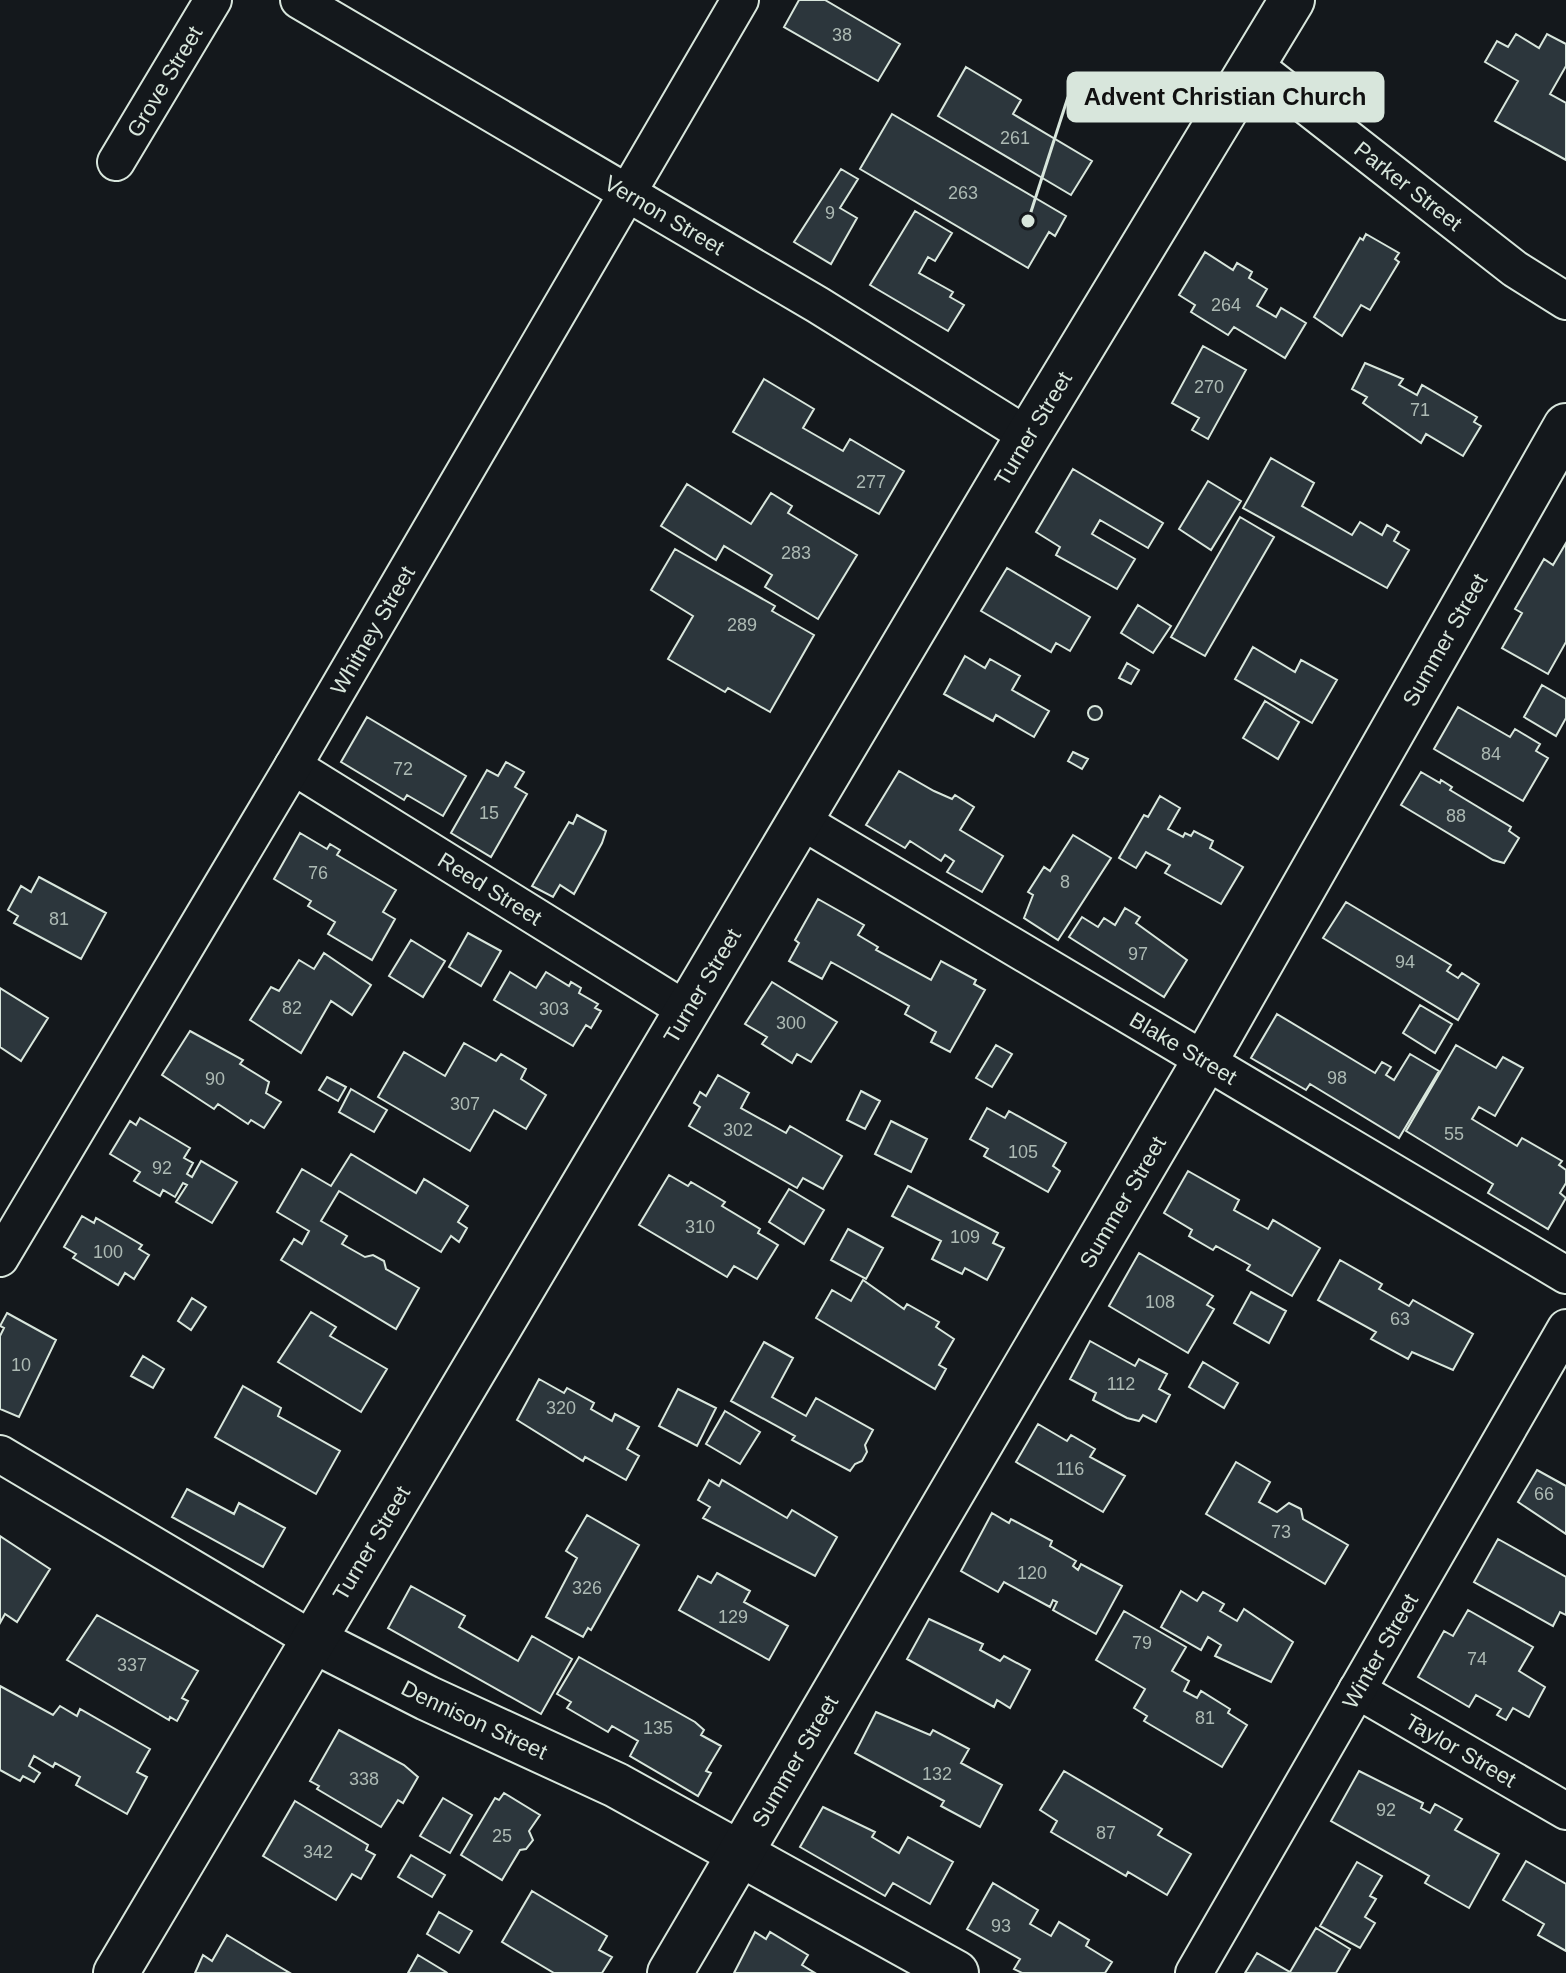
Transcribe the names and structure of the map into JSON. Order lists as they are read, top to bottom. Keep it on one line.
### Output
{"streets":{"street":["Grove Street","Parker Street","Vernon Street","Turner Street","Whitney Street","Summer Street","Reed Street","Blake Street","Winter Street","Dennison Street","Taylor Street"]},"crossings":[["Parker Street","Turner Street"],["Vernon Street","Turner Street"],["Vernon Street","Whitney Street"],["Turner Street","Reed Street"],["Turner Street","Blake Street"],["Turner Street","Dennison Street"],["Whitney Street","Reed Street"],["Summer Street","Blake Street"],["Summer Street","Dennison Street"],["Winter Street","Taylor Street"]],"places":["Advent Christian Church"],"house_numbers":["38","261","263","9","264","270","71","277","283","289","84","72","15","88","76","8","81","97","94","82","303","300","98","90","307","302","55","105","92","310","109","100","108","63","10","112","320","116","66","73","120","326","129","79","74","337","81","135","132","338","92","87","25","342","93"]}
